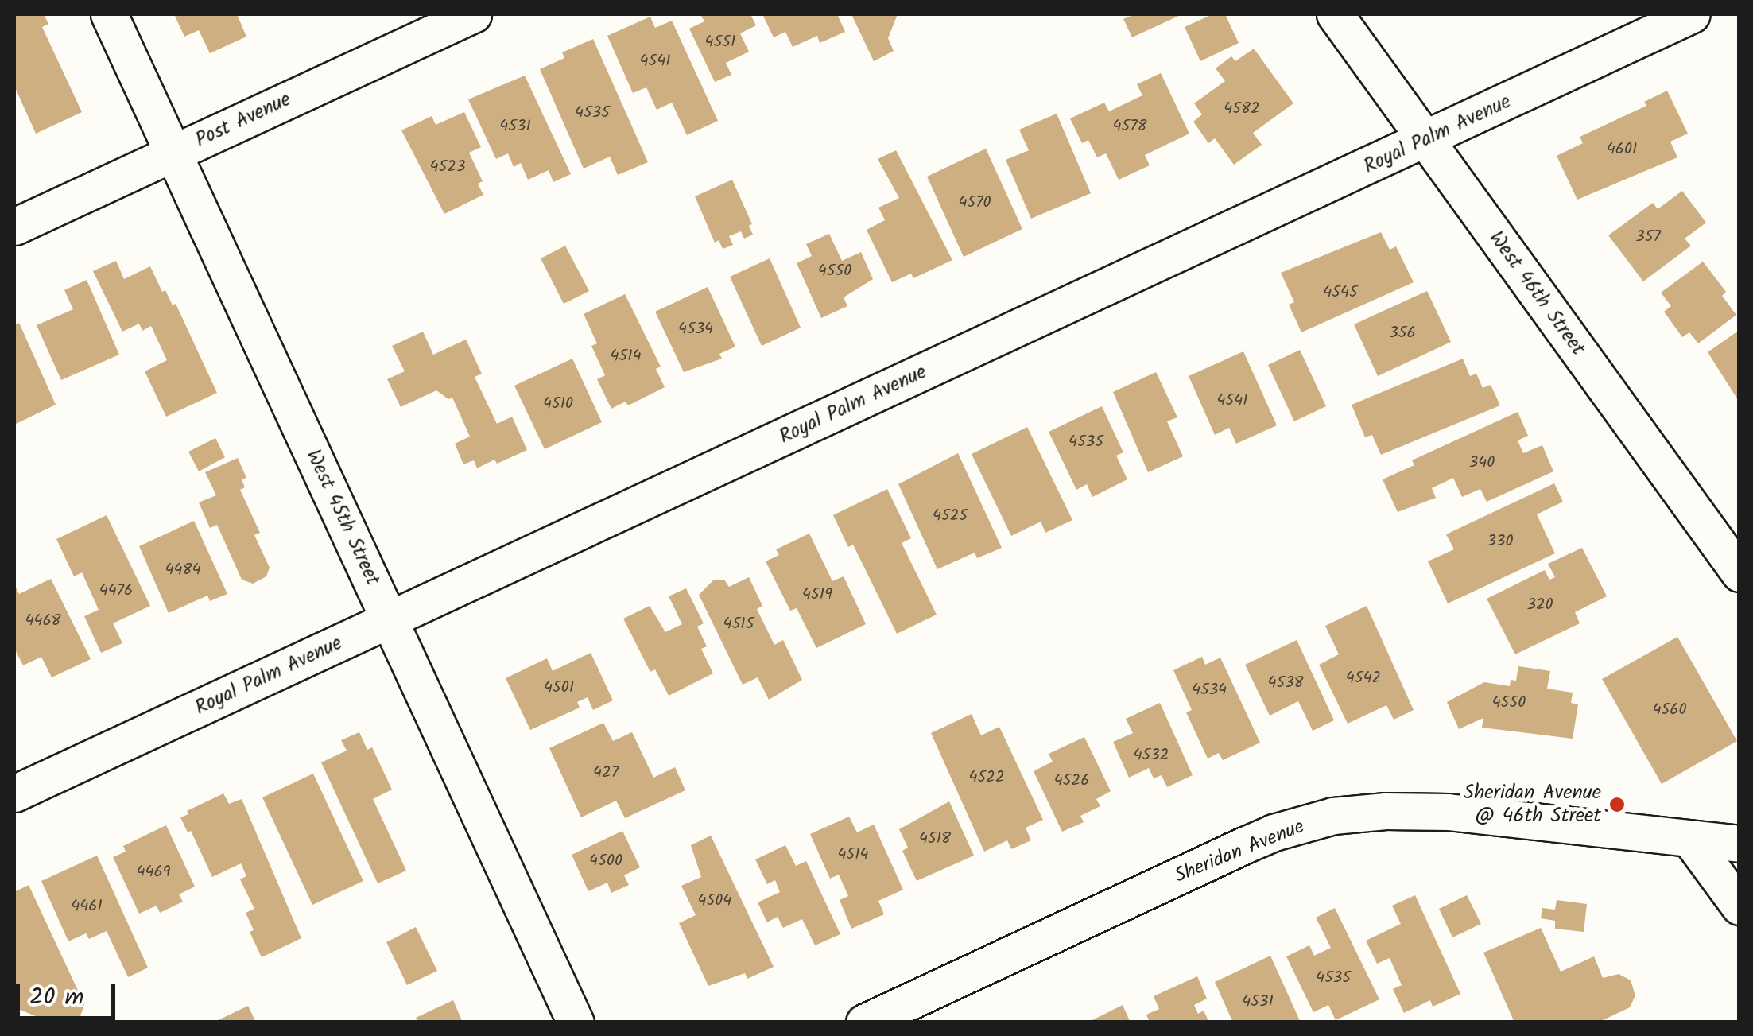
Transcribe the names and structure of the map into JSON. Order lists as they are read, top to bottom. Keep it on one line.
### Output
{"streets":{"street":["Post Avenue","Royal Palm Avenue","West 46th Street","West 45th Street","Sheridan Avenue"]},"crossings":[["Post Avenue","West 45th Street"],["Royal Palm Avenue","West 46th Street"],["Royal Palm Avenue","West 45th Street"]],"places":["Sheridan Avenue @ 46th Street"],"house_numbers":["4551","4541","4582","4535","4531","4578","4601","4523","4570","357","4550","4545","4534","356","4514","4541","4510","4535","340","4525","330","4484","4476","4519","320","4468","4515","4542","4538","4501","4534","4550","4560","4532","427","4522","4526","4518","4514","4500","4469","4504","4461","4535","4531"],"scale_bar":"20 m"}
